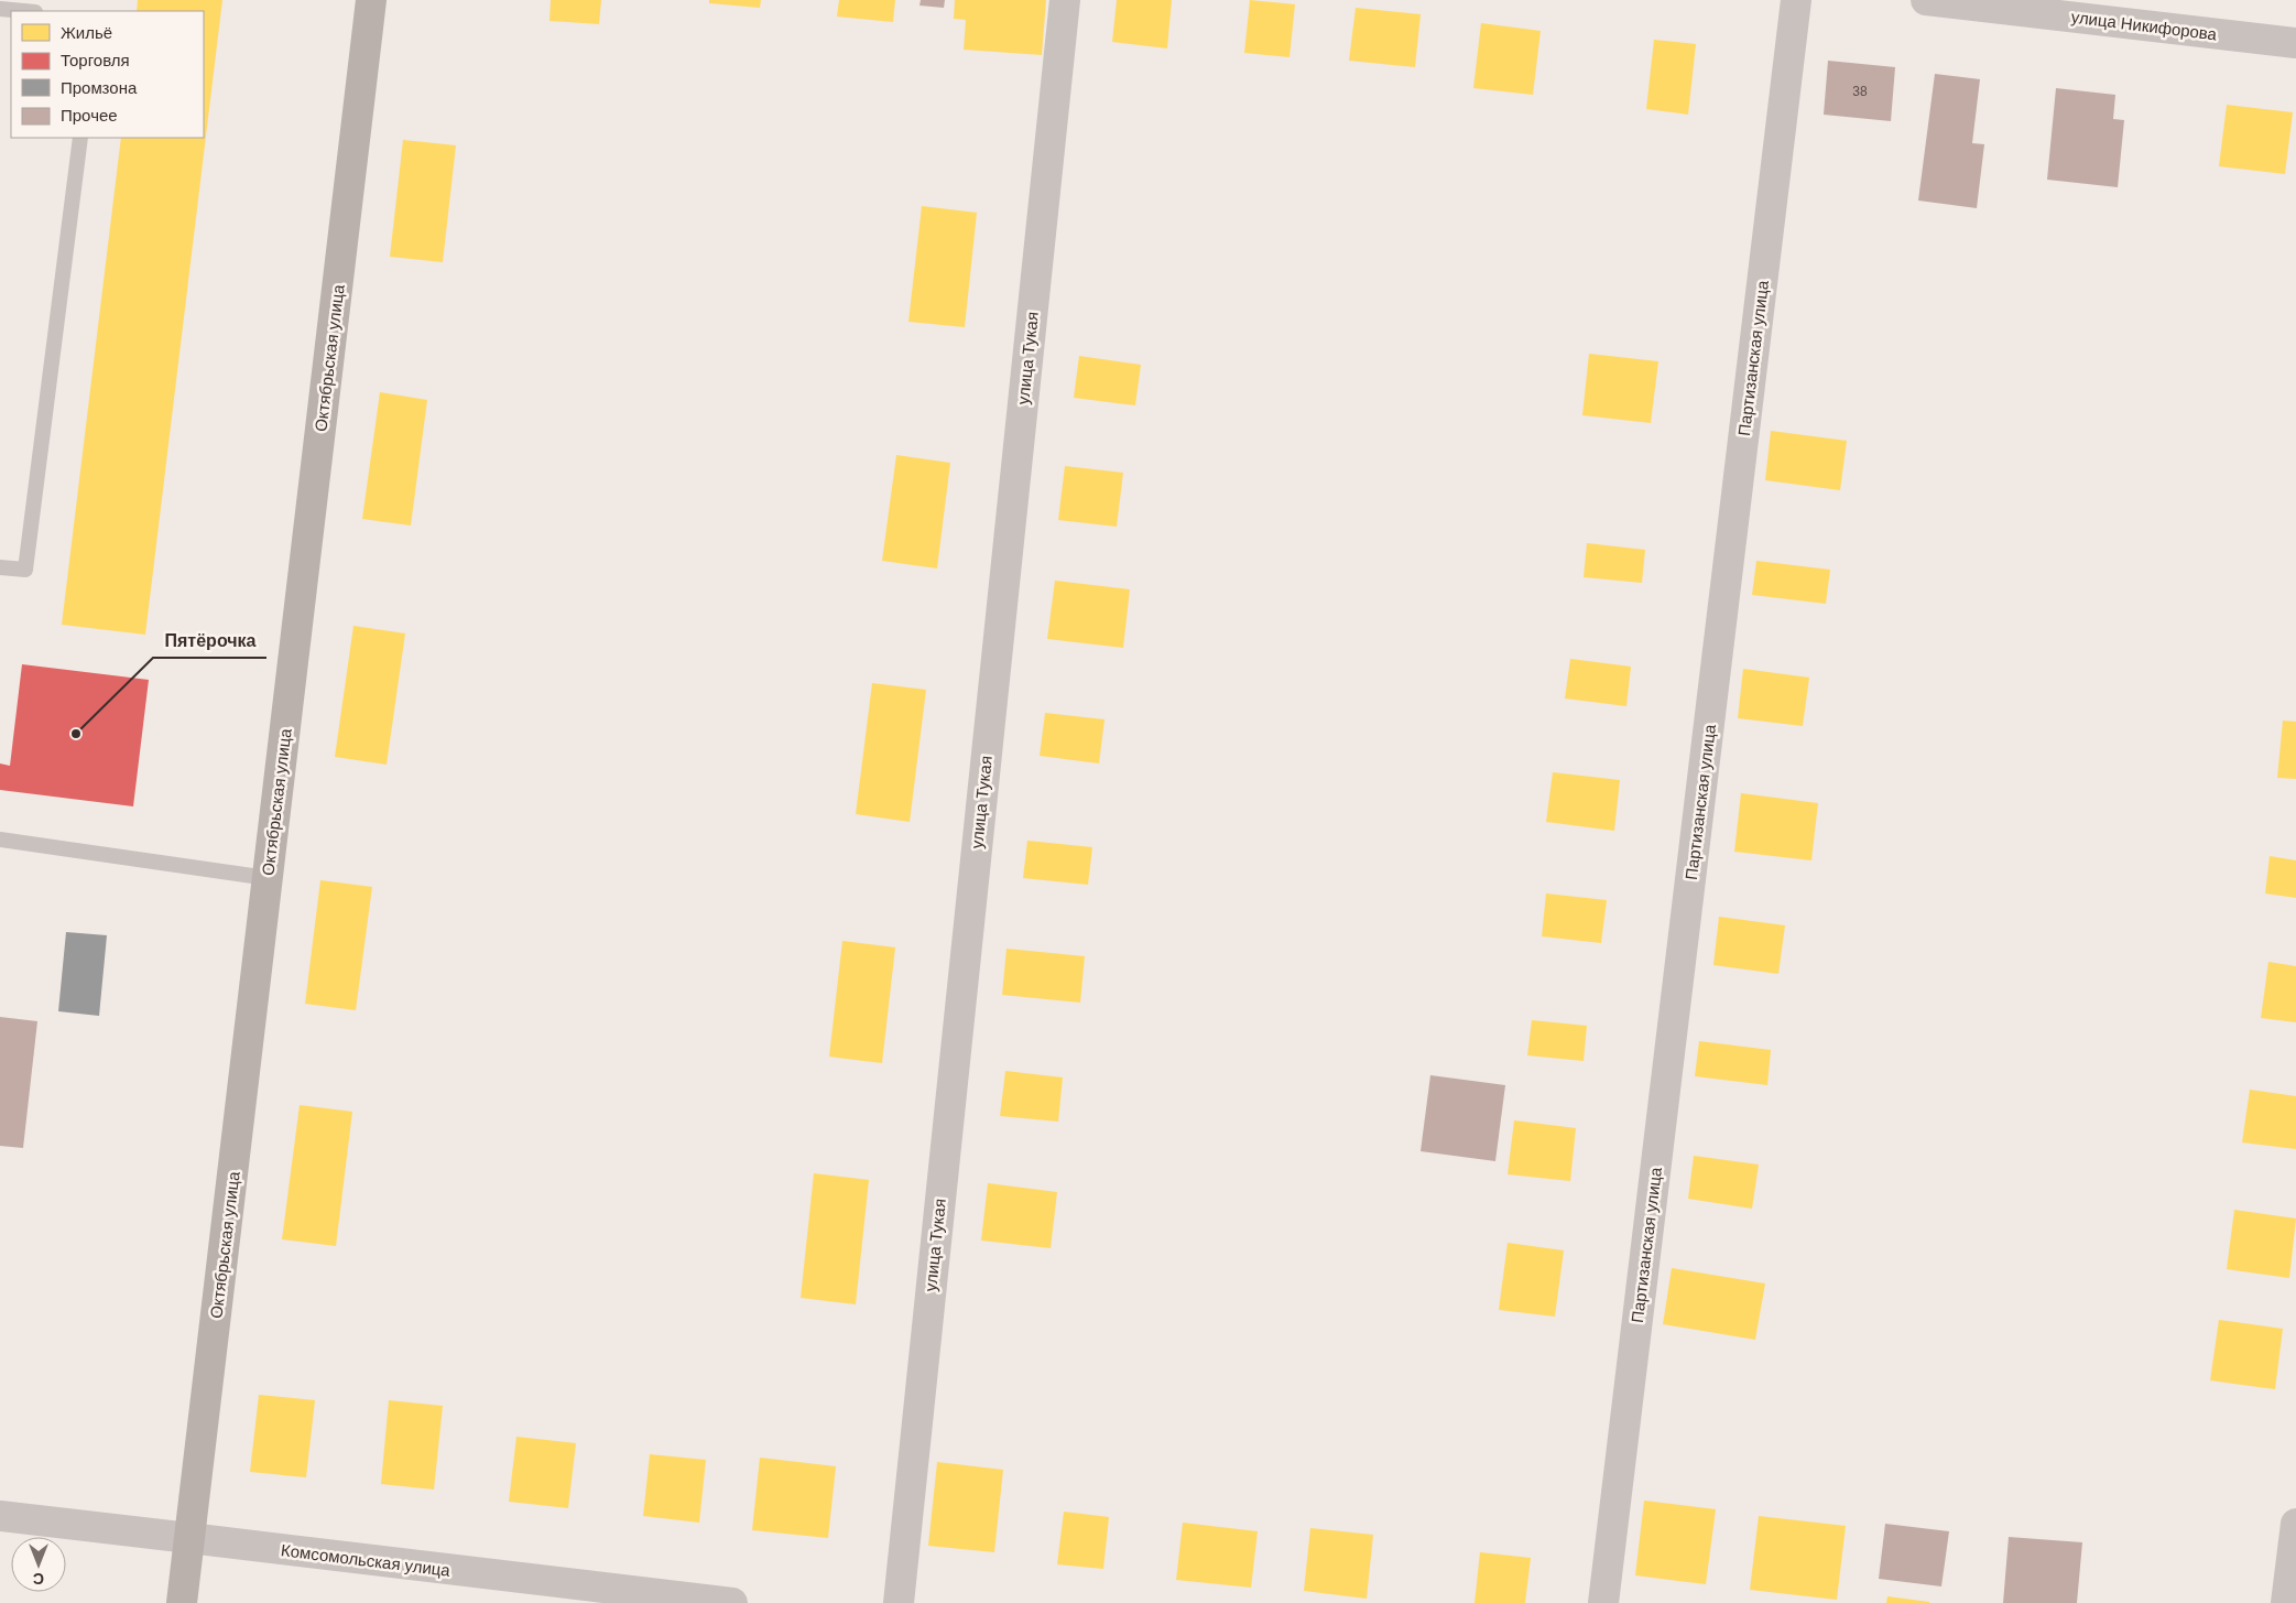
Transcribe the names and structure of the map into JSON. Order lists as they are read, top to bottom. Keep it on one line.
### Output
{"streets":{"main road":["Октябрьская улица"],"street":["улица Никифорова","улица Тукая","Партизанская улица","Комсомольская улица"]},"crossings":[["Октябрьская улица","Комсомольская улица"]],"places":["Пятёрочка"],"house_numbers":["38"],"legend":["Жильё","Торговля","Промзона","Прочее"],"north":"bottom"}
